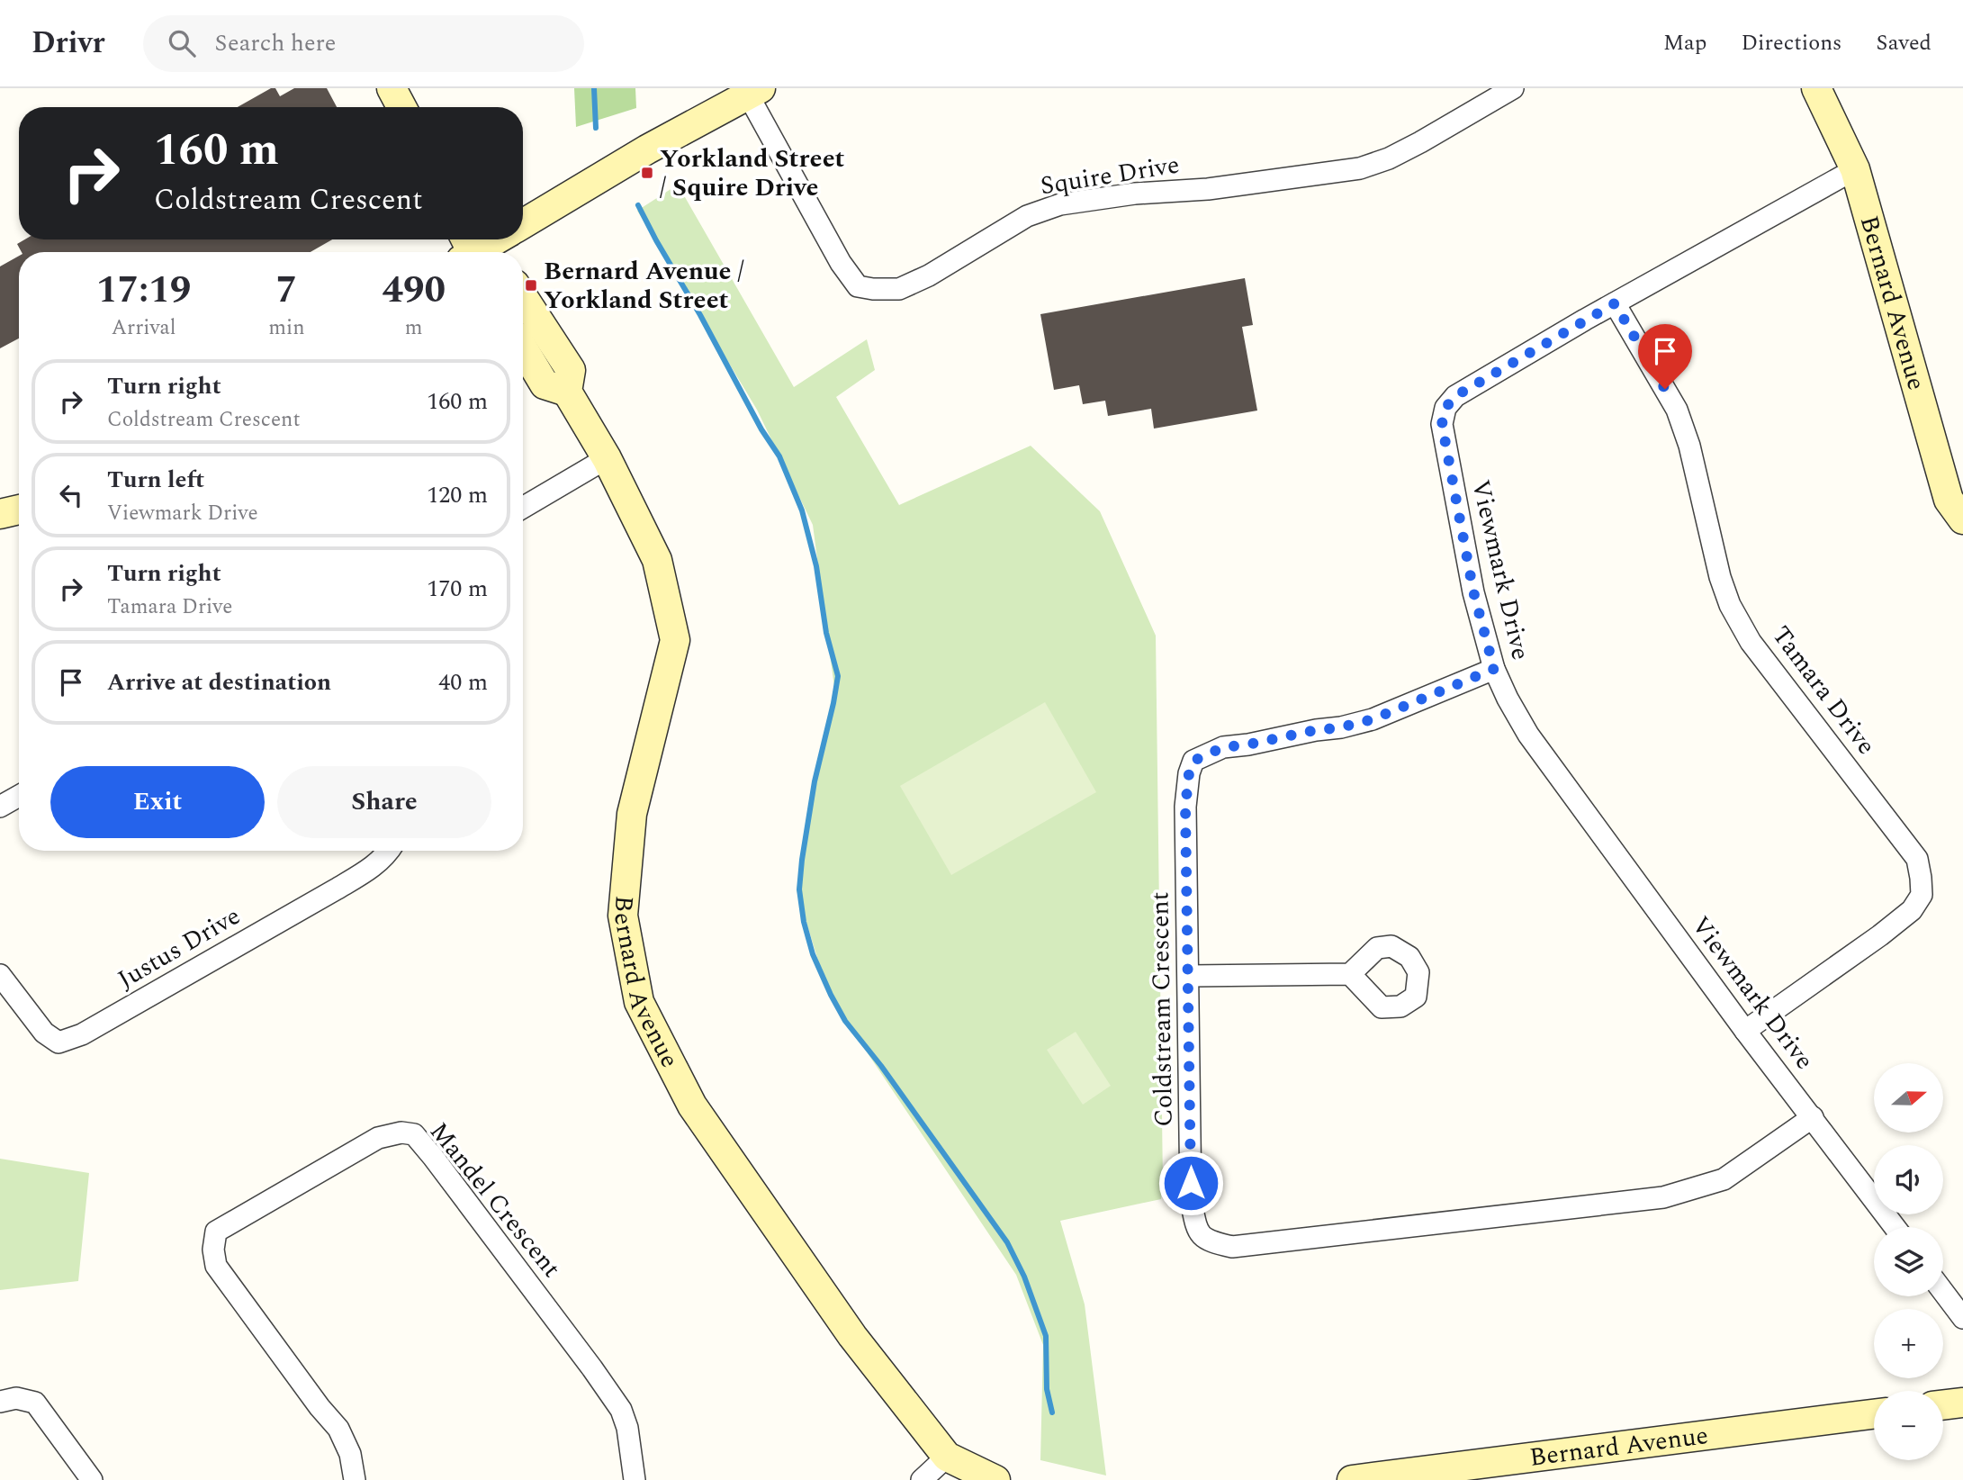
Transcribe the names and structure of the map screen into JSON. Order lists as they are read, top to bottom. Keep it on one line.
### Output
{"streets":{"street":["Squire Drive","Bernard Avenue","Viewmark Drive","Tamara Drive","Justus Drive","Coldstream Crescent","Mandel Crescent"]},"crossings":[["Bernard Avenue","Viewmark Drive"],["Viewmark Drive","Tamara Drive"],["Viewmark Drive","Coldstream Crescent"]],"places":{"transit":["Yorkland Street / Squire Drive","Bernard Avenue / Yorkland Street"]},"north":"right","page":{"header":"Drivr","search":"Search here","nav":["Map","Directions","Saved"],"turn":["160 m","Coldstream Crescent"],"eta":["17:19","Arrival","7","min","490","m"],"list":[{"name":"Turn right","note":"Coldstream Crescent","value":"160 m"},{"name":"Turn left","note":"Viewmark Drive","value":"120 m"},{"name":"Turn right","note":"Tamara Drive","value":"170 m"},{"name":"Arrive at destination","value":"40 m"}],"buttons":["Exit","Share"],"map_buttons":["+","−"]}}
